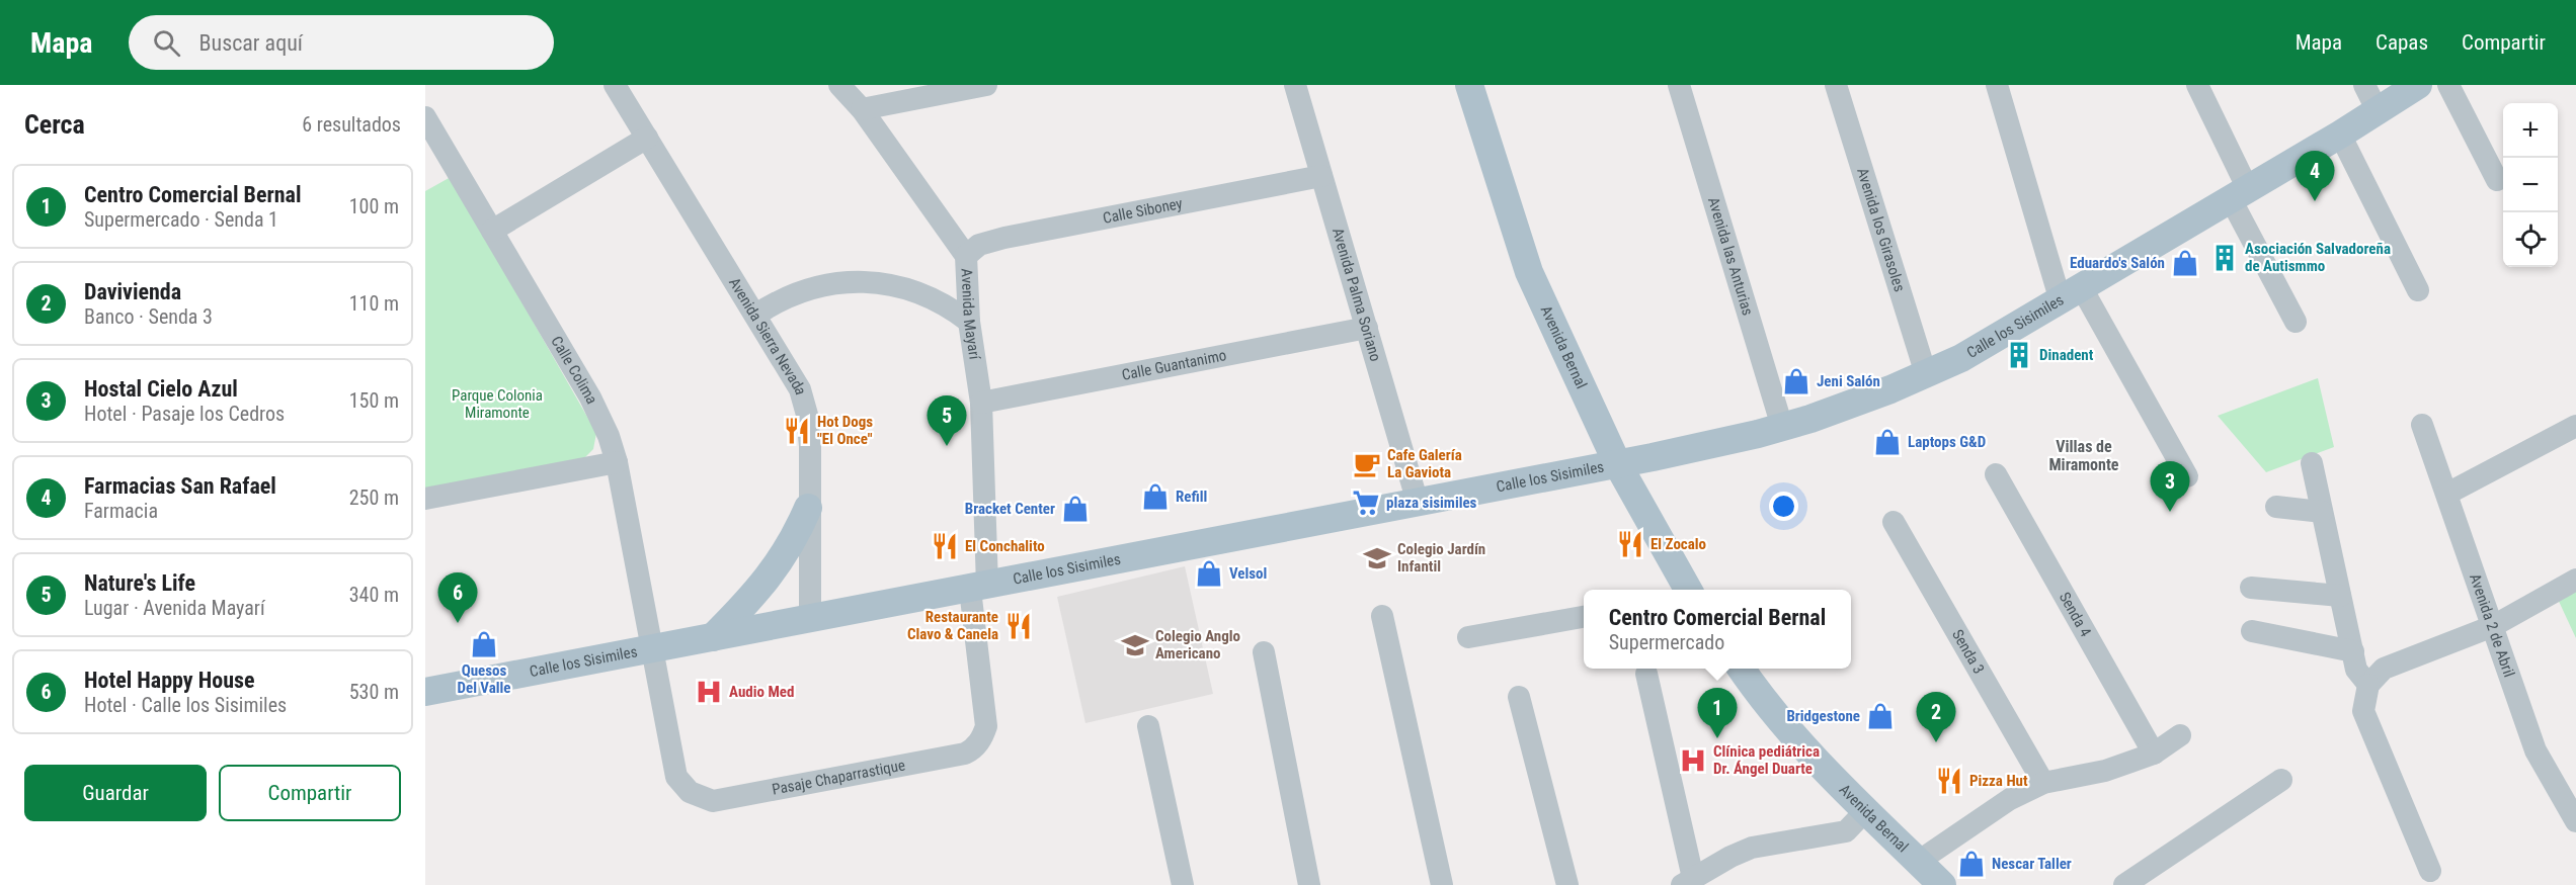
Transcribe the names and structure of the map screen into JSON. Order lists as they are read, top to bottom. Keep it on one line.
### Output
{"streets":{"main road":["Calle los Sisimiles","Avenida Bernal"],"street":["Calle Siboney","Avenida los Girasoles","Avenida las Anturias","Avenida Palma Soriano","Avenida Mayarí","Avenida Sierra Nevada","Calle Guantanimo","Calle Colima","Senda 4","Avenida 2 de Abril","Senda 3","Pasaje Chaparrastique"]},"crossings":[["Calle Siboney","Avenida Palma Soriano"],["Calle Siboney","Avenida Mayarí"],["Avenida los Girasoles","Calle los Sisimiles"],["Avenida las Anturias","Calle los Sisimiles"],["Avenida Palma Soriano","Calle los Sisimiles"],["Avenida Palma Soriano","Calle Guantanimo"],["Avenida Mayarí","Calle los Sisimiles"],["Avenida Mayarí","Calle Guantanimo"],["Avenida Mayarí","Pasaje Chaparrastique"],["Calle los Sisimiles","Avenida Sierra Nevada"],["Calle los Sisimiles","Avenida Bernal"],["Calle los Sisimiles","Calle Colima"],["Calle los Sisimiles","Pasaje Chaparrastique"],["Calle Colima","Pasaje Chaparrastique"]],"districts":["Villas de Miramonte"],"parks":["Parque Colonia Miramonte"],"places":{"building":["Asociación Salvadoreña de Autismmo","Dinadent"],"shop":["Eduardo's Salón","Jeni Salón","Laptops G&D","Refill","Bracket Center","Velsol","Quesos Del Valle","Bridgestone","Nescar Taller"],"restaurant":["Hot Dogs \"El Once\"","El Zocalo","El Conchalito","Restaurante Clavo & Canela","Pizza Hut"],"cafe":["Cafe Galería La Gaviota"],"supermarket":["plaza sisimiles"],"school or university":["Colegio Jardín Infantil","Colegio Anglo Americano"],"hospital":["Audio Med","Clínica pediátrica Dr. Ángel Duarte"]},"page":{"header":"Mapa","search":"Buscar aquí","nav":["Mapa","Capas","Compartir"],"heading":["Cerca","6 resultados"],"map_buttons":["+","−"],"pins":["4","5","3","6","1","2"],"list":[{"mark":"1","name":"Centro Comercial Bernal","note":"Supermercado · Senda 1","value":"100 m"},{"mark":"2","name":"Davivienda","note":"Banco · Senda 3","value":"110 m"},{"mark":"3","name":"Hostal Cielo Azul","note":"Hotel · Pasaje los Cedros","value":"150 m"},{"mark":"4","name":"Farmacias San Rafael","note":"Farmacia","value":"250 m"},{"mark":"5","name":"Nature's Life","note":"Lugar · Avenida Mayarí","value":"340 m"},{"mark":"6","name":"Hotel Happy House","note":"Hotel · Calle los Sisimiles","value":"530 m"}],"popup":["Centro Comercial Bernal","Supermercado"],"buttons":["Guardar","Compartir"]}}
